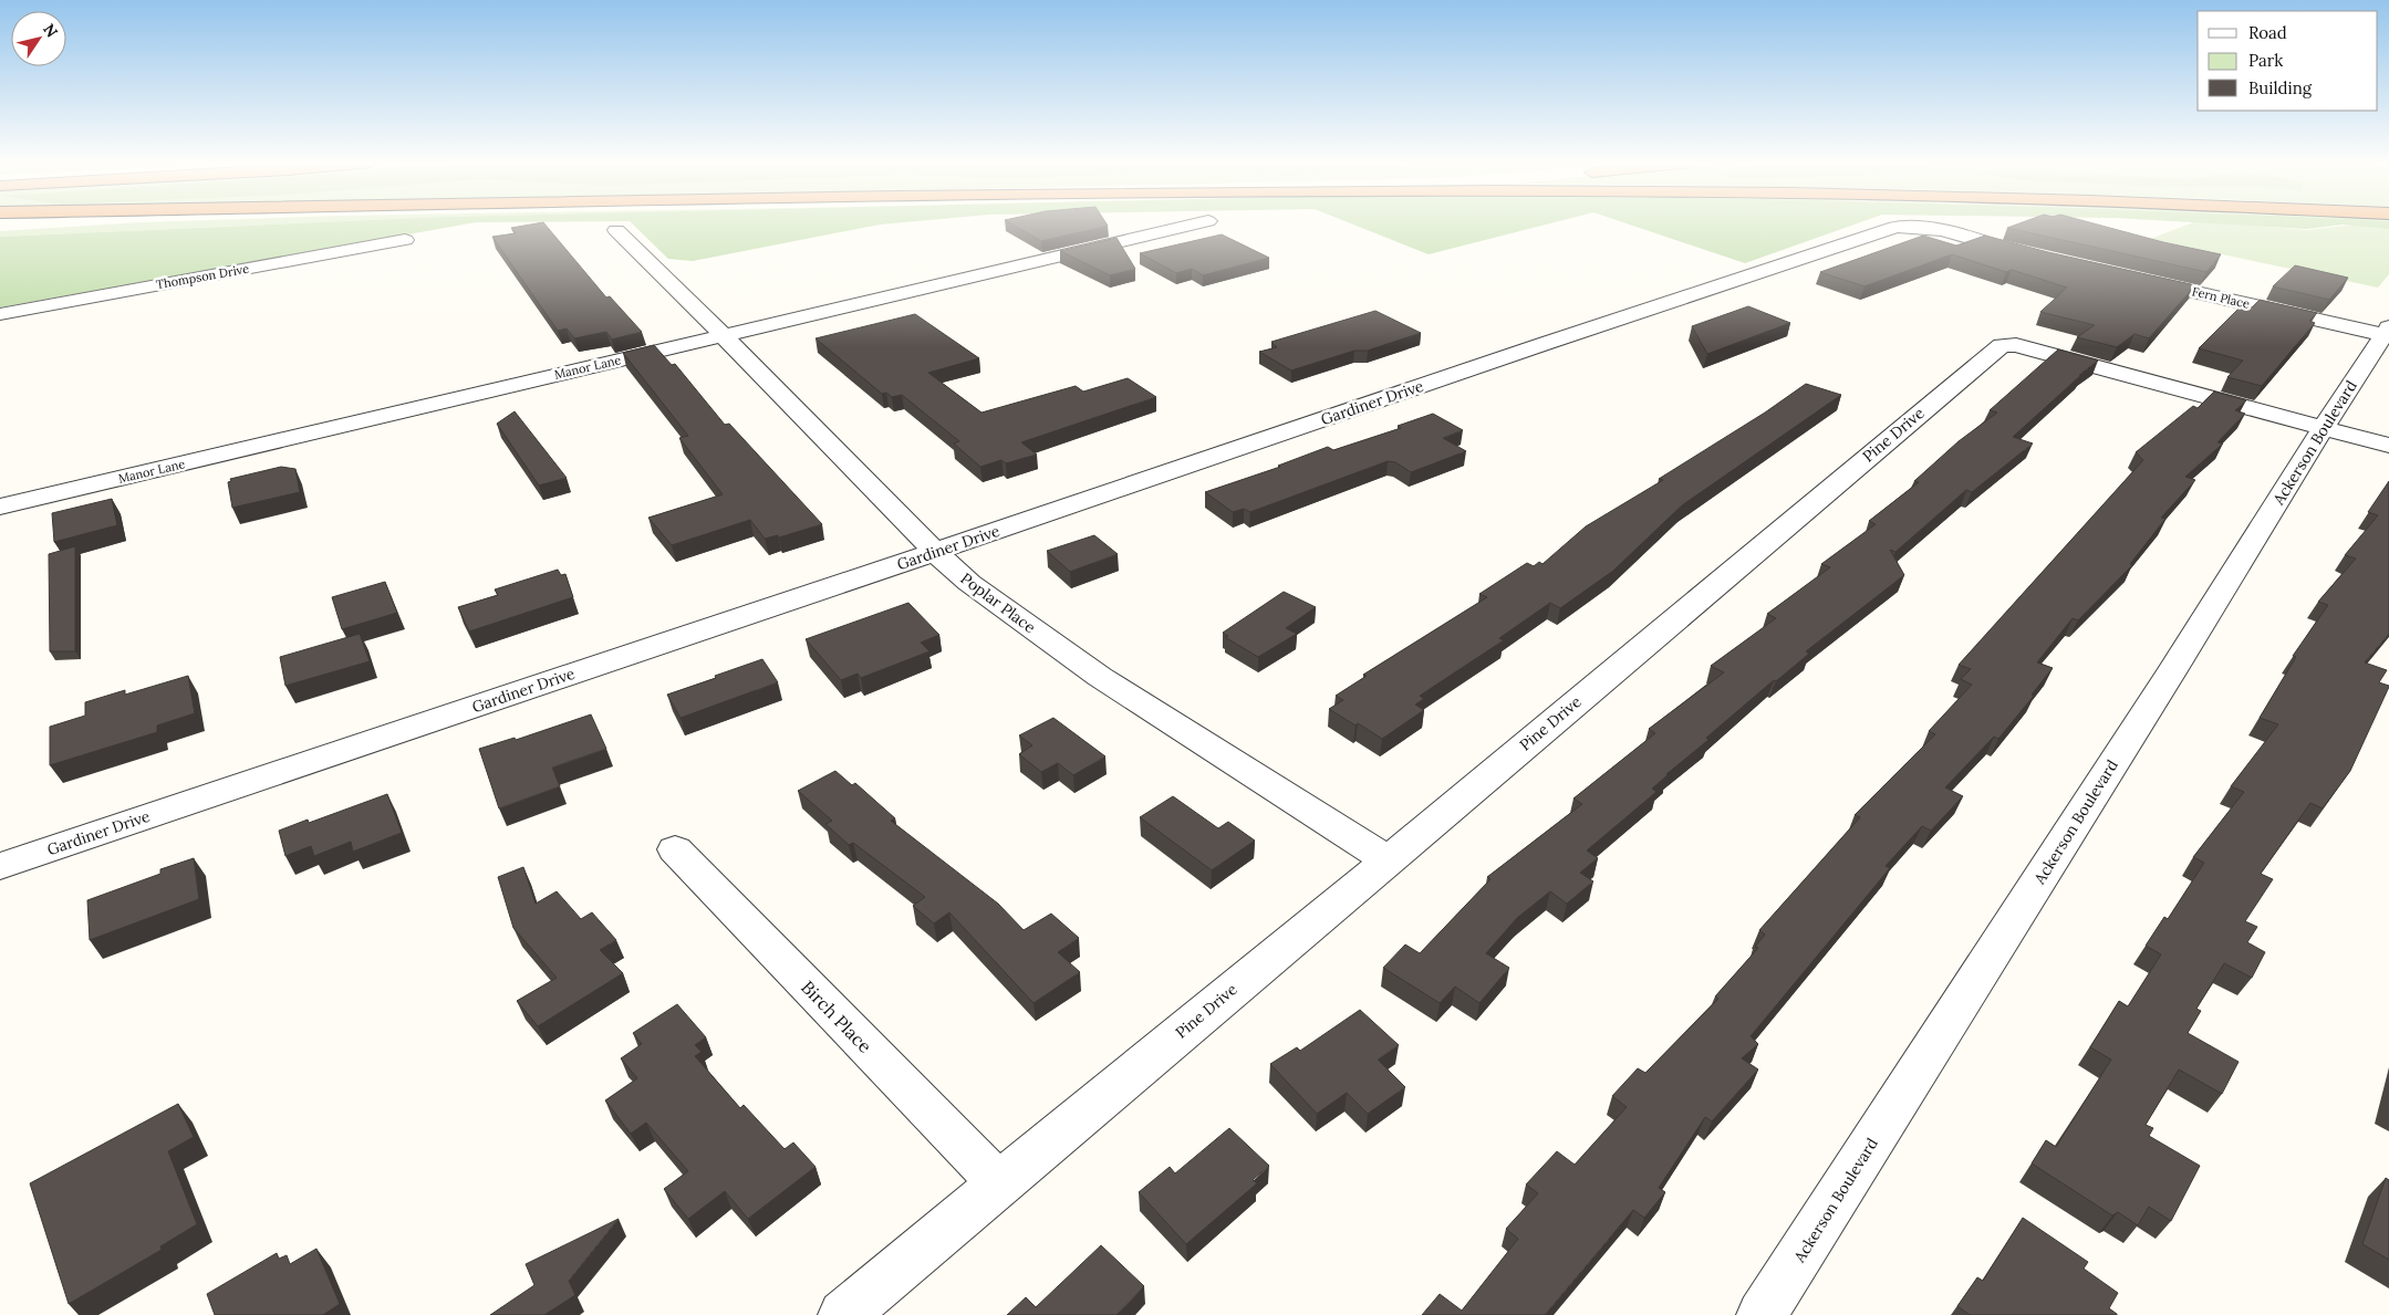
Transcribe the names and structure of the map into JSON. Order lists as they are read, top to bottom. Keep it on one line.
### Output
{"streets":{"street":["Thompson Drive","Fern Place","Manor Lane","Gardiner Drive","Pine Drive","Ackerson Boulevard","Poplar Place","Birch Place"]},"crossings":[["Fern Place","Ackerson Boulevard"],["Manor Lane","Poplar Place"],["Gardiner Drive","Poplar Place"],["Pine Drive","Ackerson Boulevard"],["Pine Drive","Poplar Place"],["Pine Drive","Birch Place"]],"legend":["Road","Park","Building"],"north":"top right"}
